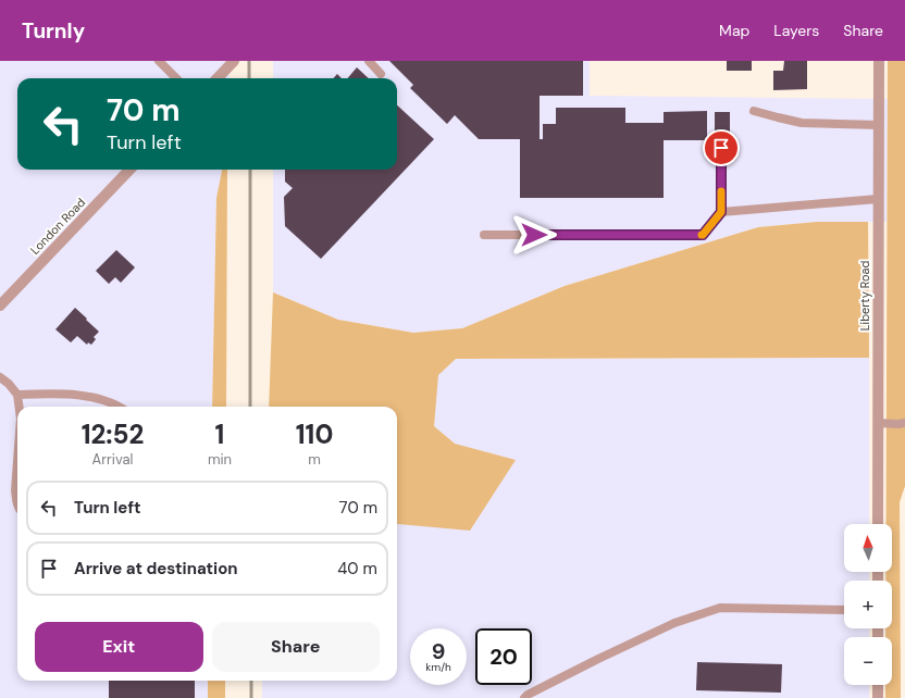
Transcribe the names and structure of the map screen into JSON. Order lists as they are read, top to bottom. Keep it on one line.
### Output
{"streets":{"street":["London Road","Liberty Road"]},"north":"top","page":{"header":"Turnly","nav":["Map","Layers","Share"],"turn":["70 m","Turn left"],"eta":["12:52","Arrival","1","min","110","m"],"list":[{"name":"Turn left","value":"70 m"},{"name":"Arrive at destination","value":"40 m"}],"map_buttons":["+","−"],"buttons":["Exit","Share"],"speed":"9 km/h","limit":"20"}}
